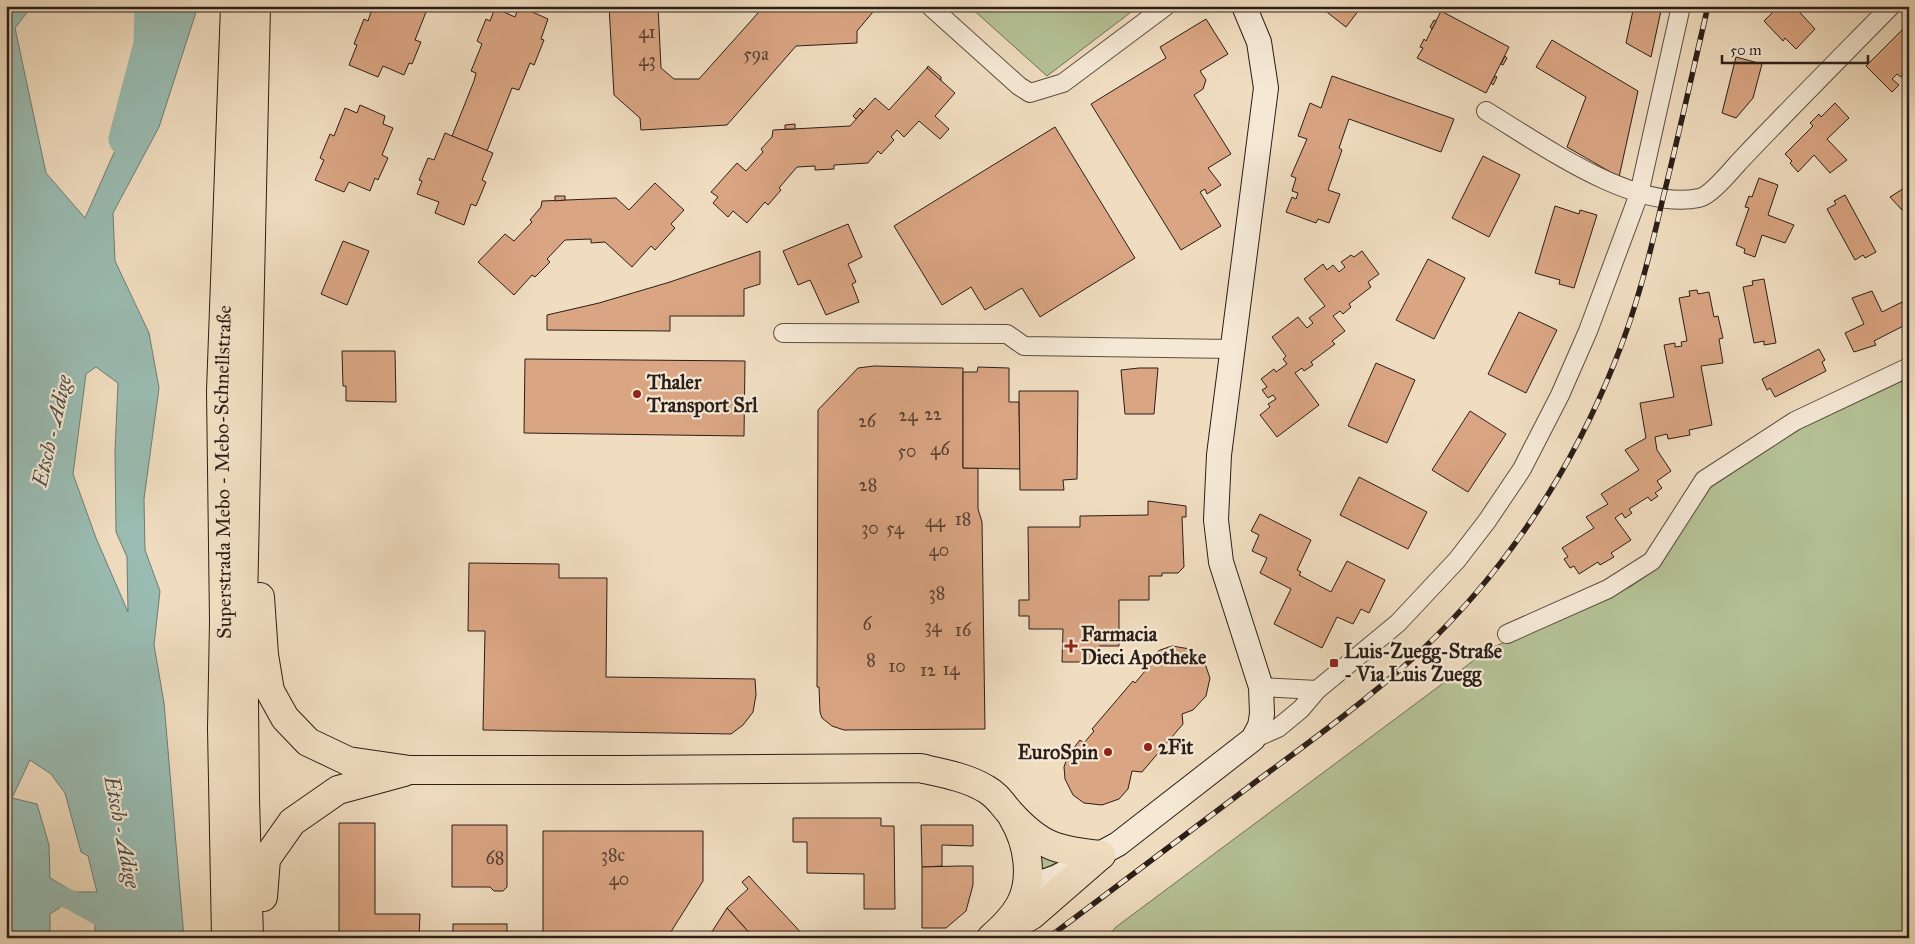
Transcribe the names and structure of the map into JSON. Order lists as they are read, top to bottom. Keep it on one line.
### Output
{"streets":{"main road":["Superstrada Mebo - Mebo-Schnellstraße"]},"water":["Etsch - Adige"],"places":{"other":["Thaler Transport Srl","2Fit","EuroSpin"],"health":["Farmacia Dieci Apotheke"],"transit":["Luis-Zuegg-Straße - Via Luis Zuegg"]},"house_numbers":["41","59a","43","22","24","26","46","50","28","18","44","30","54","40","38","6","34","16","8","10","14","12","38c","68","40"],"scale_bar":"50 m"}
